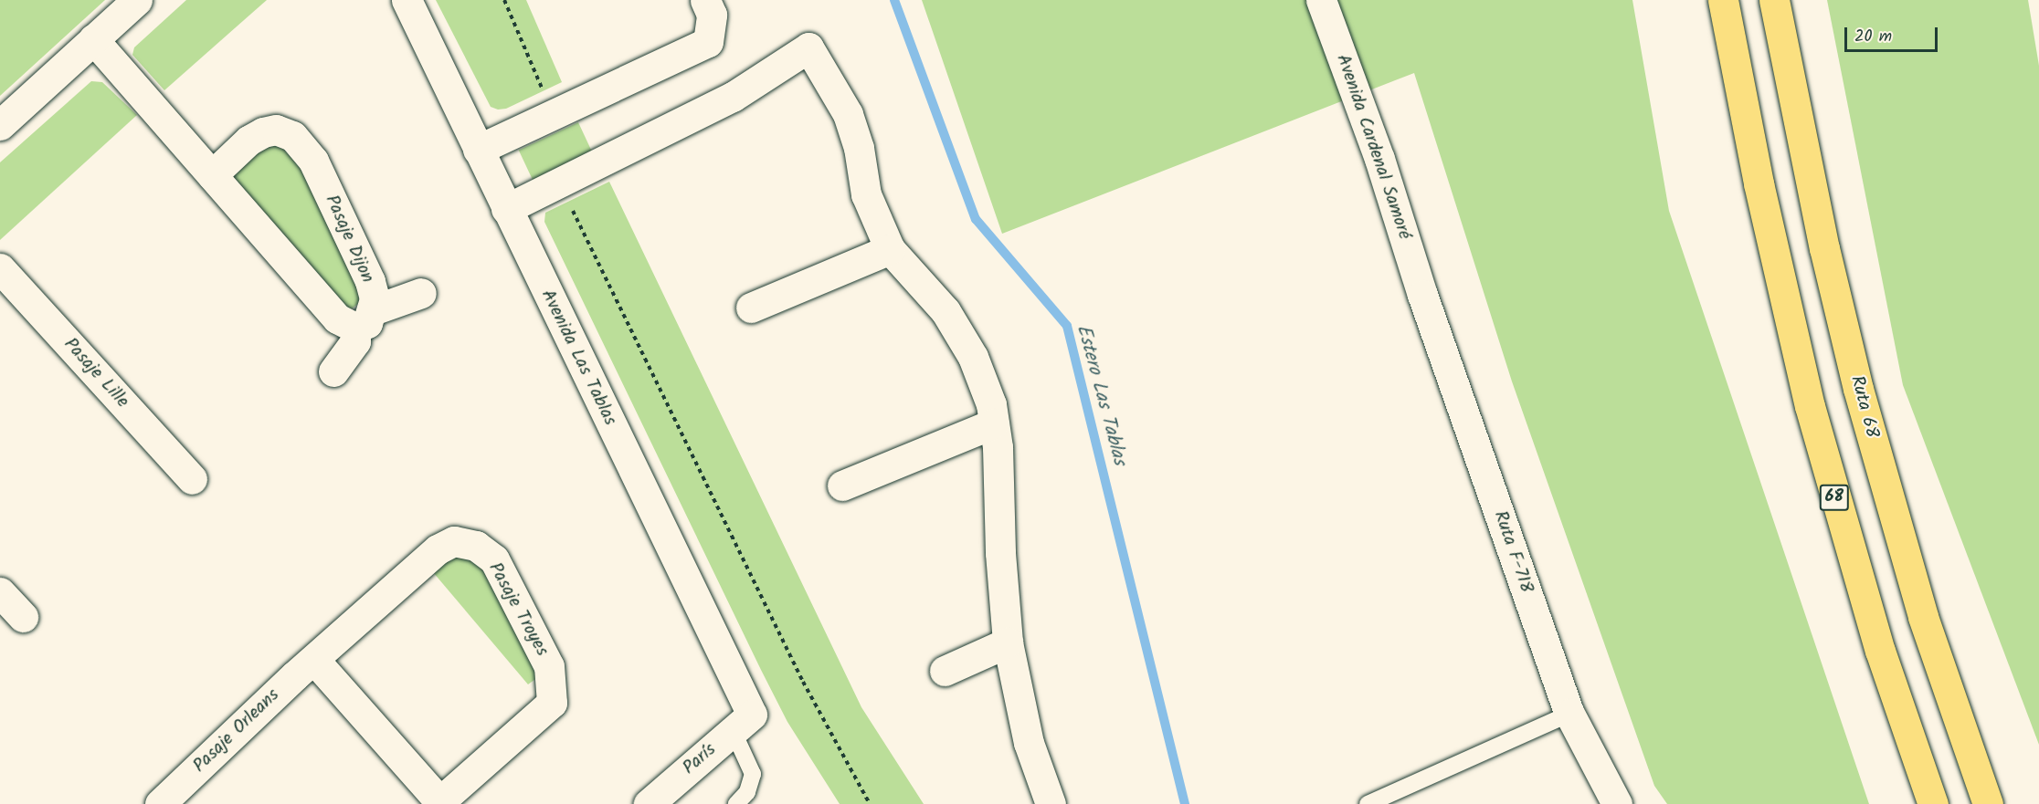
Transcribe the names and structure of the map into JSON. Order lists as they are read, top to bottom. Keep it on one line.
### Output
{"streets":{"highway":["Ruta 68","68"],"street":["Avenida Cardenal Samoré","Pasaje Dijon","Avenida Las Tablas","Pasaje Lille","Ruta F-718","Pasaje Troyes","Pasaje Orleans","París"]},"crossings":[["Avenida Cardenal Samoré","Ruta F-718"],["Avenida Las Tablas","París"],["Pasaje Troyes","Pasaje Orleans"]],"water":["Estero Las Tablas"],"scale_bar":"20 m"}
